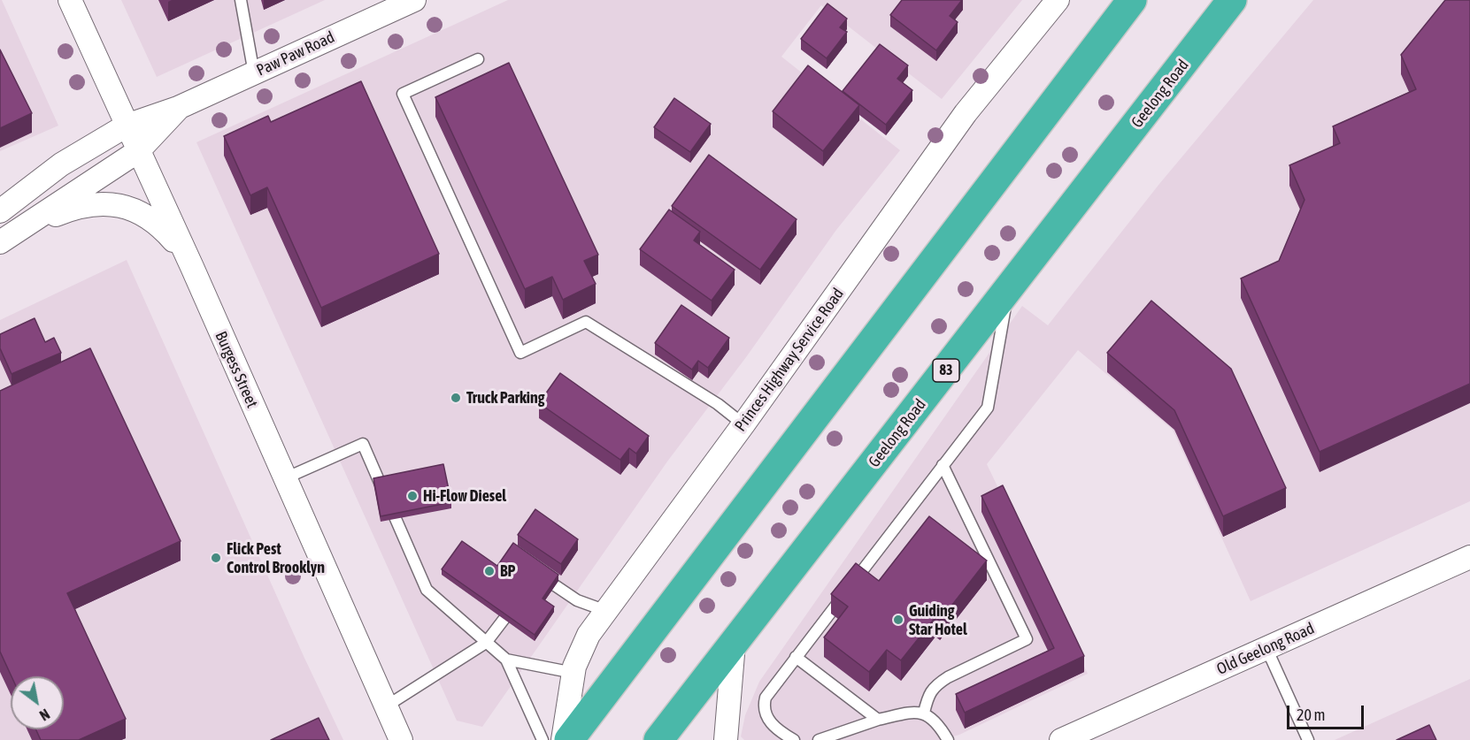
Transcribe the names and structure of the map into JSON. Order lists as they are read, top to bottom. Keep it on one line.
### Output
{"streets":{"highway":["Geelong Road","83"],"street":["Paw Paw Road","Princes Highway Service Road","Burgess Street","Old Geelong Road"]},"crossings":[["Paw Paw Road","Burgess Street"]],"places":["Truck Parking","Hi-Flow Diesel","Flick Pest Control Brooklyn","BP","Guiding Star Hotel"],"scale_bar":"20 m","north":"bottom right"}
